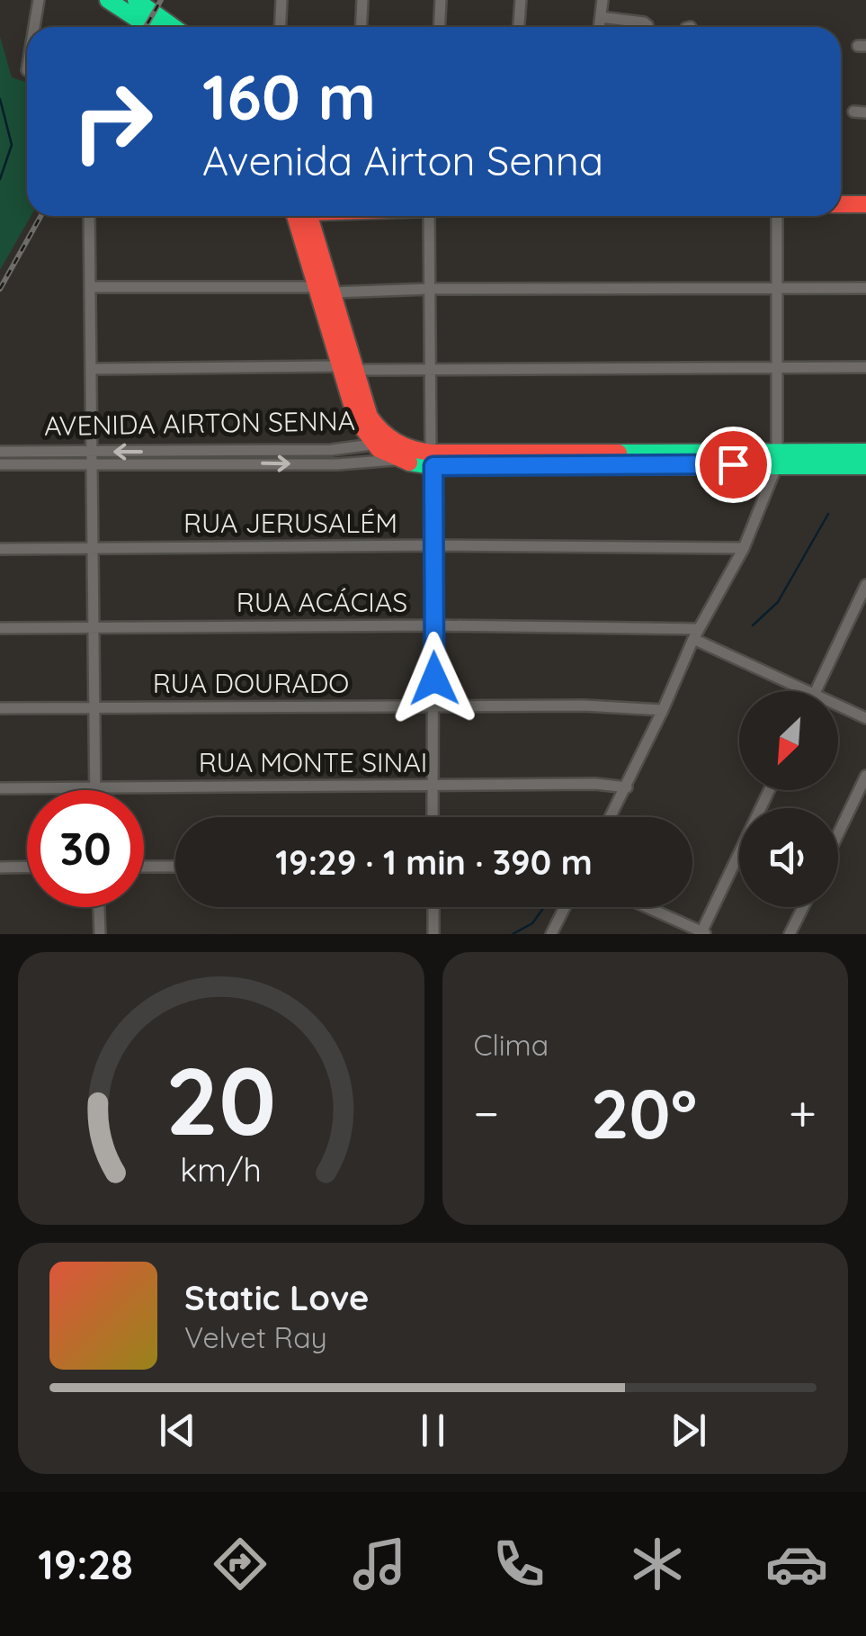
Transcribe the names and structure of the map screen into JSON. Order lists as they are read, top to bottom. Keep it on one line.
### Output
{"streets":{"main road":["AVENIDA AIRTON SENNA"],"street":["RUA JERUSALÉM","RUA ACÁCIAS","RUA DOURADO","RUA MONTE SINAI"]},"north":"bottom left","page":{"turn":["160 m","Avenida Airton Senna"],"limit":"30","trip":"19:29 · 1 min · 390 m","tile":"Clima","heat":["−","20°","+"],"song":["Static Love","Velvet Ray"],"tabs":"19:28","gauge":["20","km/h"]}}
